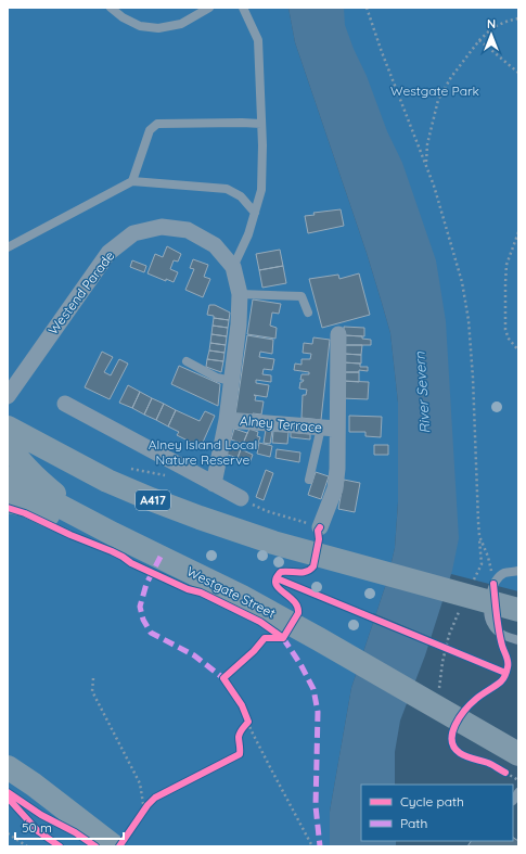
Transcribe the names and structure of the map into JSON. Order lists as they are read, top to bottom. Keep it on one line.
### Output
{"streets":{"main road":["A417","Westgate Street"],"street":["Westend Parade","Alney Terrace"]},"crossings":[["Westend Parade","Alney Terrace"]],"water":["River Severn"],"parks":["Westgate Park","Alney Island Local Nature Reserve"],"legend":["Cycle path","Path"],"scale_bar":"50 m","north":"top"}
